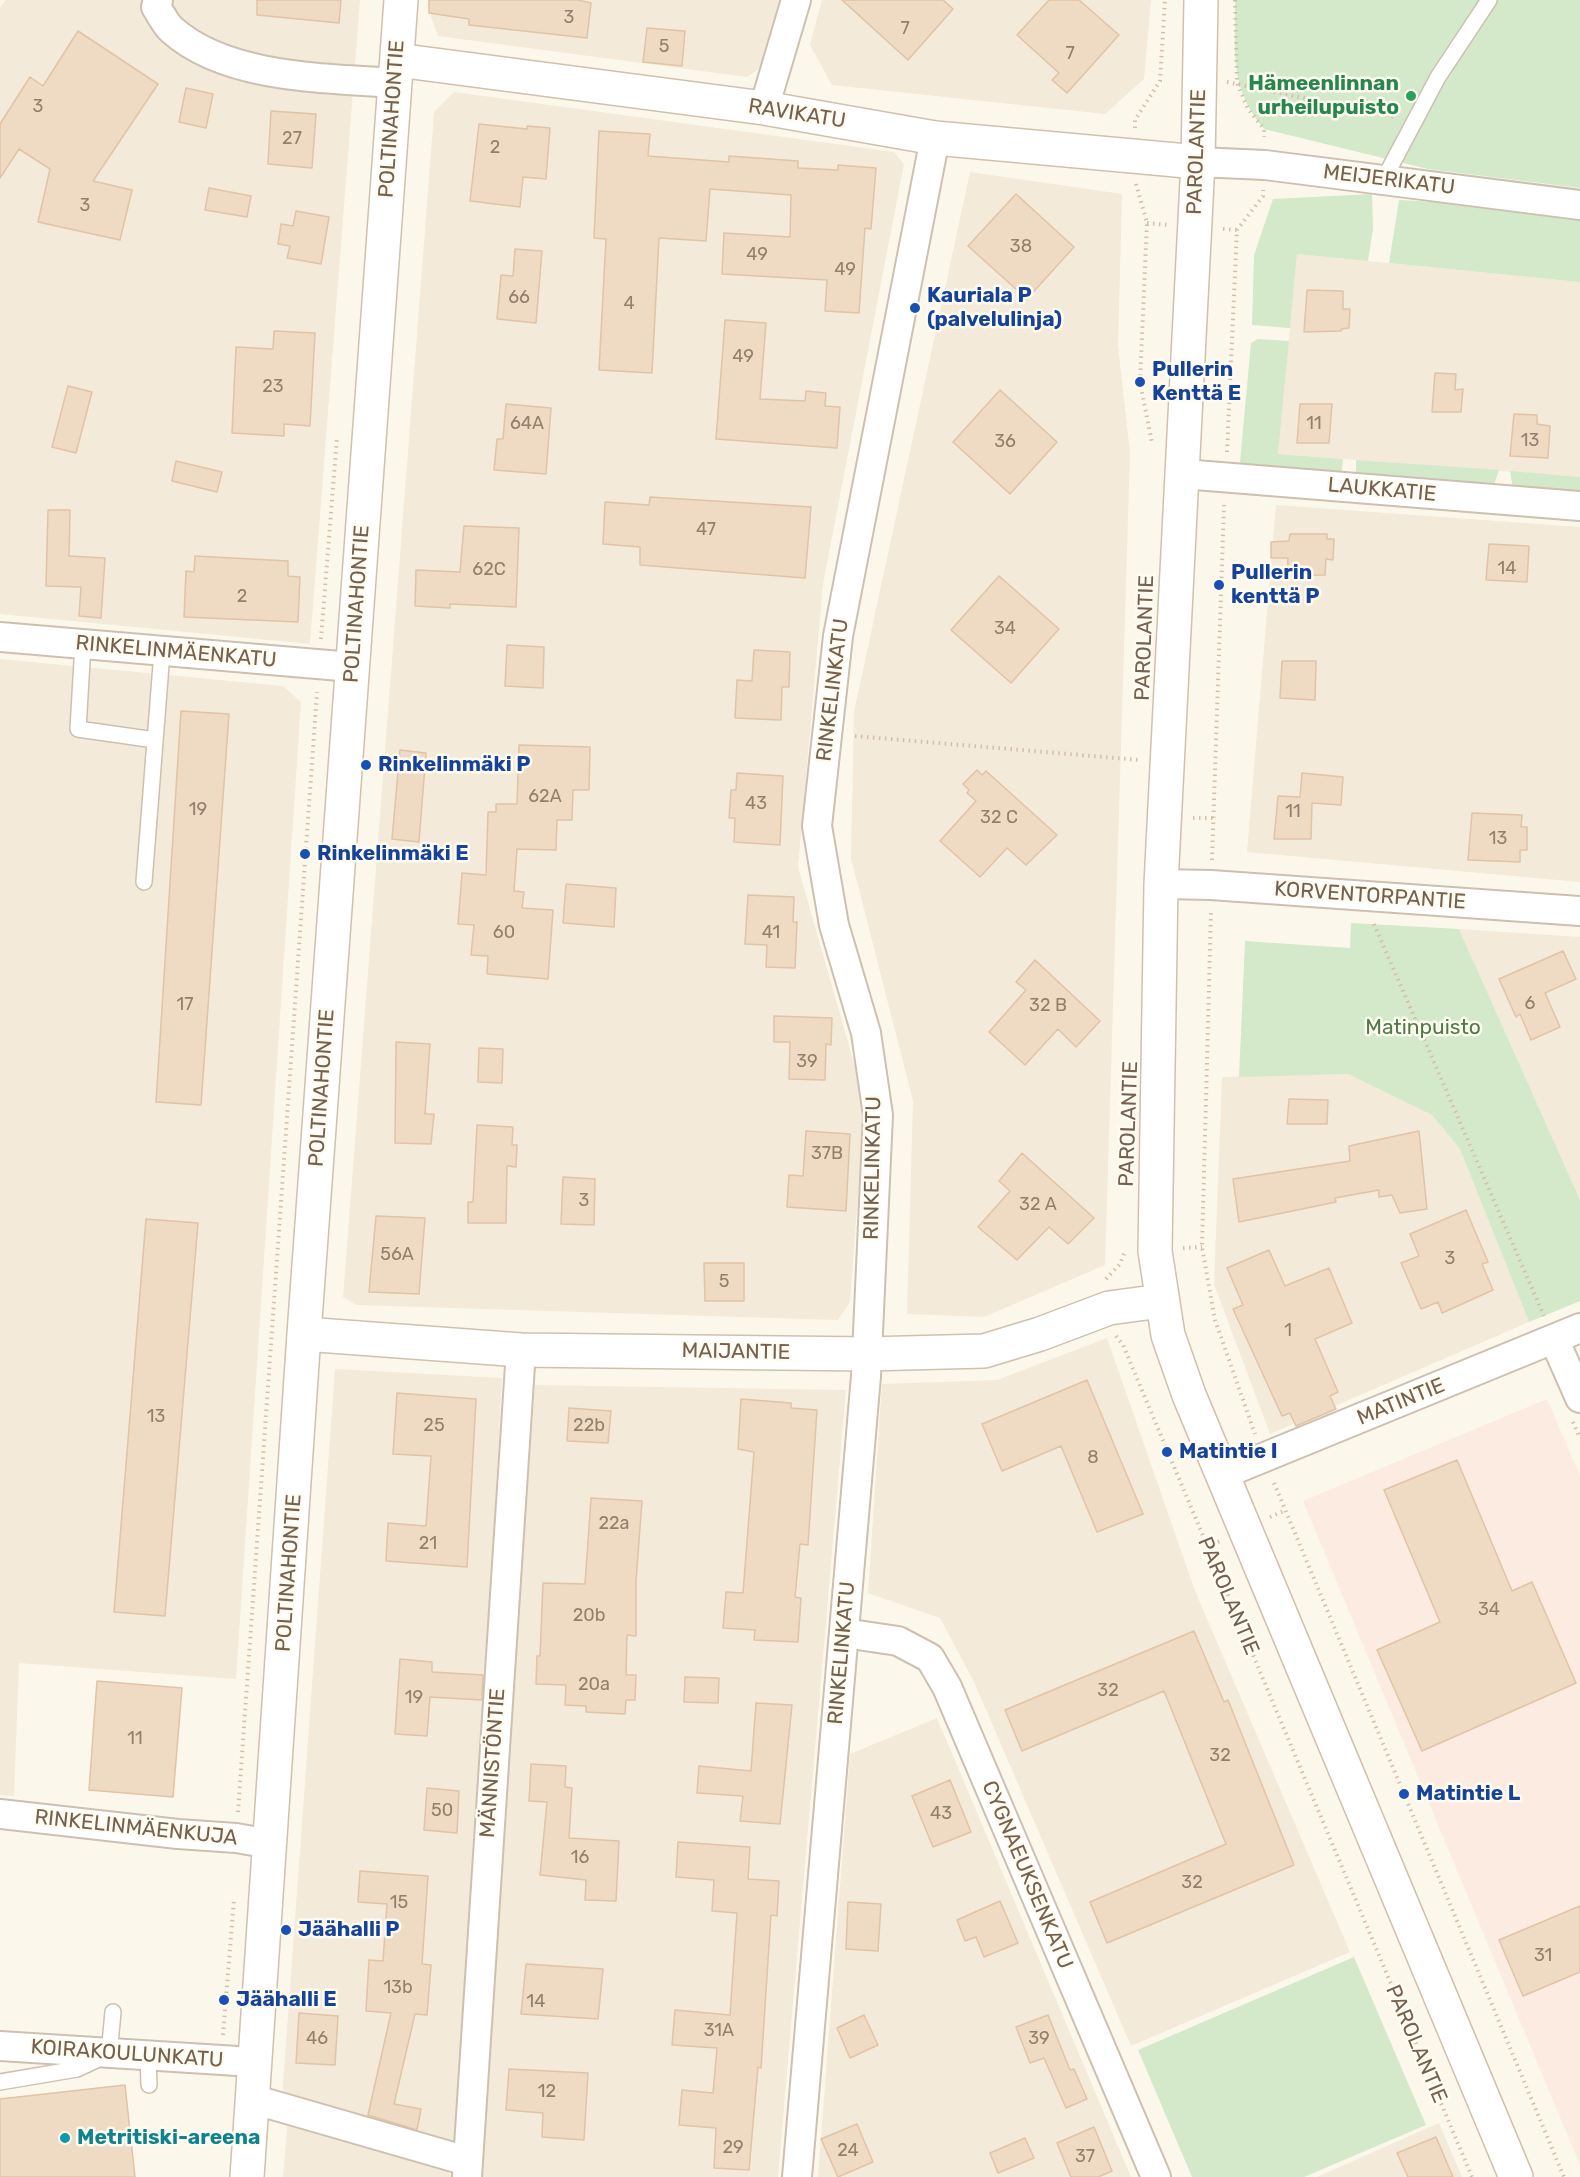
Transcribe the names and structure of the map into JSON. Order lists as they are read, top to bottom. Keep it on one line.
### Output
{"streets":{"main road":["RAVIKATU","POLTINAHONTIE","PAROLANTIE","MAIJANTIE"],"street":["MEIJERIKATU","LAUKKATIE","RINKELINMÄENKATU","RINKELINKATU","KORVENTORPANTIE","MATINTIE","MÄNNISTÖNTIE","RINKELINMÄENKUJA","CYGNAEUKSENKATU","KOIRAKOULUNKATU"]},"crossings":[["RAVIKATU","POLTINAHONTIE"],["RAVIKATU","PAROLANTIE"],["RAVIKATU","MEIJERIKATU"],["RAVIKATU","RINKELINKATU"],["POLTINAHONTIE","RINKELINMÄENKATU"],["POLTINAHONTIE","MAIJANTIE"],["POLTINAHONTIE","RINKELINMÄENKUJA"],["POLTINAHONTIE","KOIRAKOULUNKATU"],["PAROLANTIE","MEIJERIKATU"],["PAROLANTIE","LAUKKATIE"],["PAROLANTIE","KORVENTORPANTIE"],["PAROLANTIE","MAIJANTIE"],["PAROLANTIE","MATINTIE"],["RINKELINKATU","MAIJANTIE"],["RINKELINKATU","CYGNAEUKSENKATU"],["MAIJANTIE","MÄNNISTÖNTIE"]],"parks":["Matinpuisto"],"places":["Hämeenlinnan urheilupuisto","Kauriala P (palvelulinja)","Pullerin Kenttä E","Pullerin kenttä P","Rinkelinmäki P","Rinkelinmäki E","Matintie I","Matintie L","Jäähalli P","Jäähalli E","Metritiski-areena"],"house_numbers":["3","7","5","7","3","27","2","3","38","49","49","66","4","49","23","64A","11","13","36","47","14","62C","2","34","62A","43","19","11","32 C","13","60","41","6","17","32 B","39","37B","3","32 A","56A","3","5","1","13","25","22b","8","22a","21","34","20b","20a","32","19","11","32","50","43","16","32","15","31","13b","14","31A","46","39","12","29","24","37"]}
